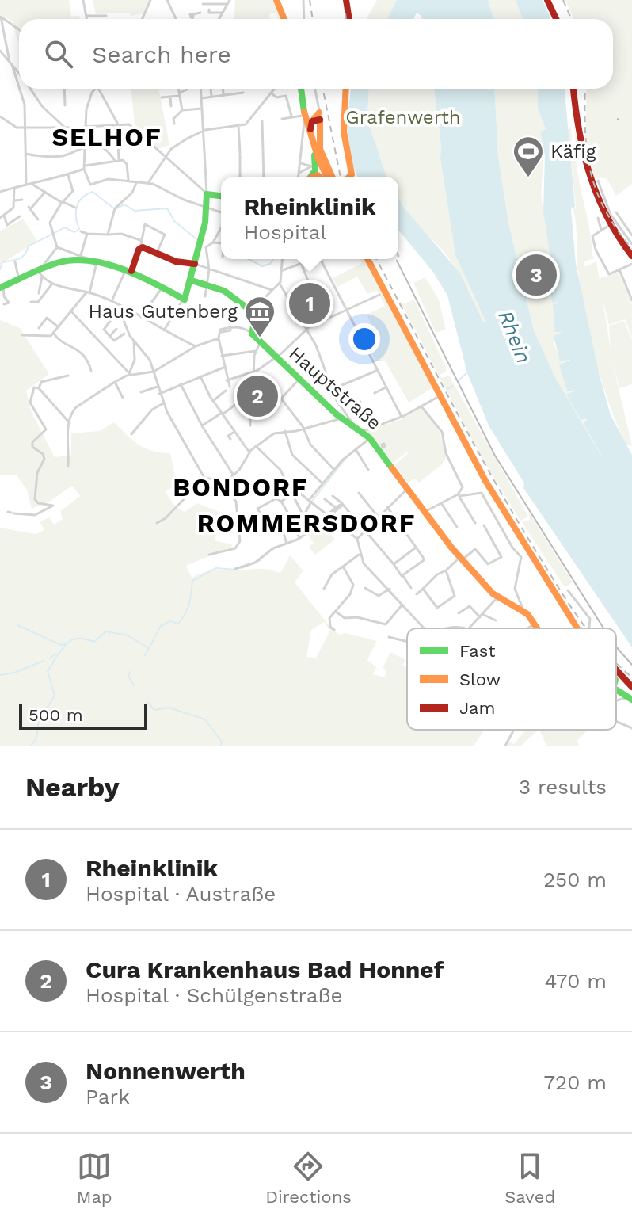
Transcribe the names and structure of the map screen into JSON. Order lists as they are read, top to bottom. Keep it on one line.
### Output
{"streets":{"main road":["Hauptstraße"]},"districts":["SELHOF","BONDORF","ROMMERSDORF"],"water":["Rhein"],"parks":["Grafenwerth"],"places":{"sports":["Käfig"],"museum":["Haus Gutenberg"]},"legend":["Fast","Slow","Jam"],"scale_bar":"500 m","page":{"search":"Search here","popup":["Rheinklinik","Hospital"],"pins":["3","1","2"],"scale":"500 m","heading":["Nearby","3 results"],"list":[{"mark":"1","name":"Rheinklinik","note":"Hospital · Austraße","value":"250 m"},{"mark":"2","name":"Cura Krankenhaus Bad Honnef","note":"Hospital · Schülgenstraße","value":"470 m"},{"mark":"3","name":"Nonnenwerth","note":"Park","value":"720 m"}],"nav":["Map","Directions","Saved"]}}
